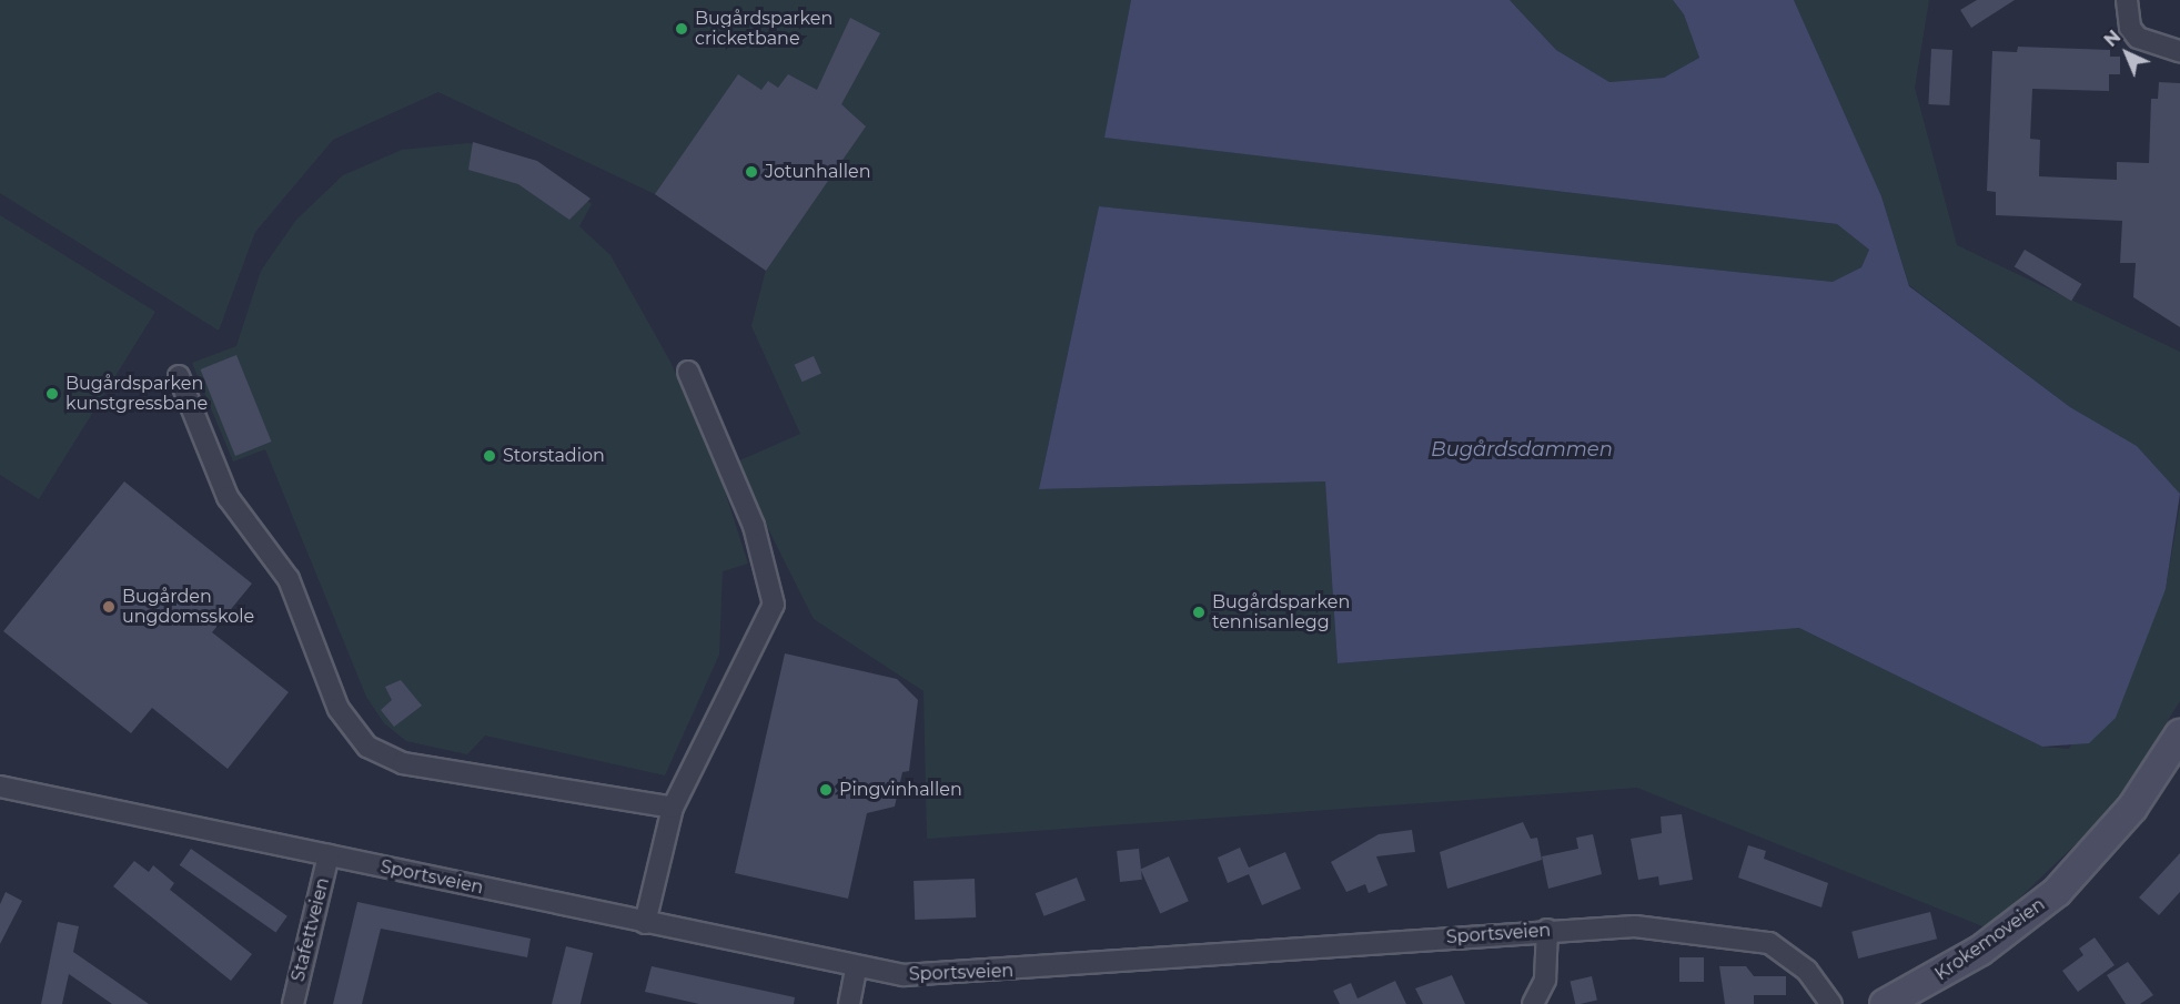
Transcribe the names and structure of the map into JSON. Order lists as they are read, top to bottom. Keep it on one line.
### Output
{"streets":{"main road":["Krokemoveien"],"street":["Sportsveien","Stafettveien"]},"crossings":[["Sportsveien","Stafettveien"]],"water":["Bugårdsdammen"],"places":["Bugårdsparken cricketbane","Jotunhallen","Bugårdsparken kunstgressbane","Storstadion","Bugården ungdomsskole","Bugårdsparken tennisanlegg","Pingvinhallen"],"north":"top left"}
